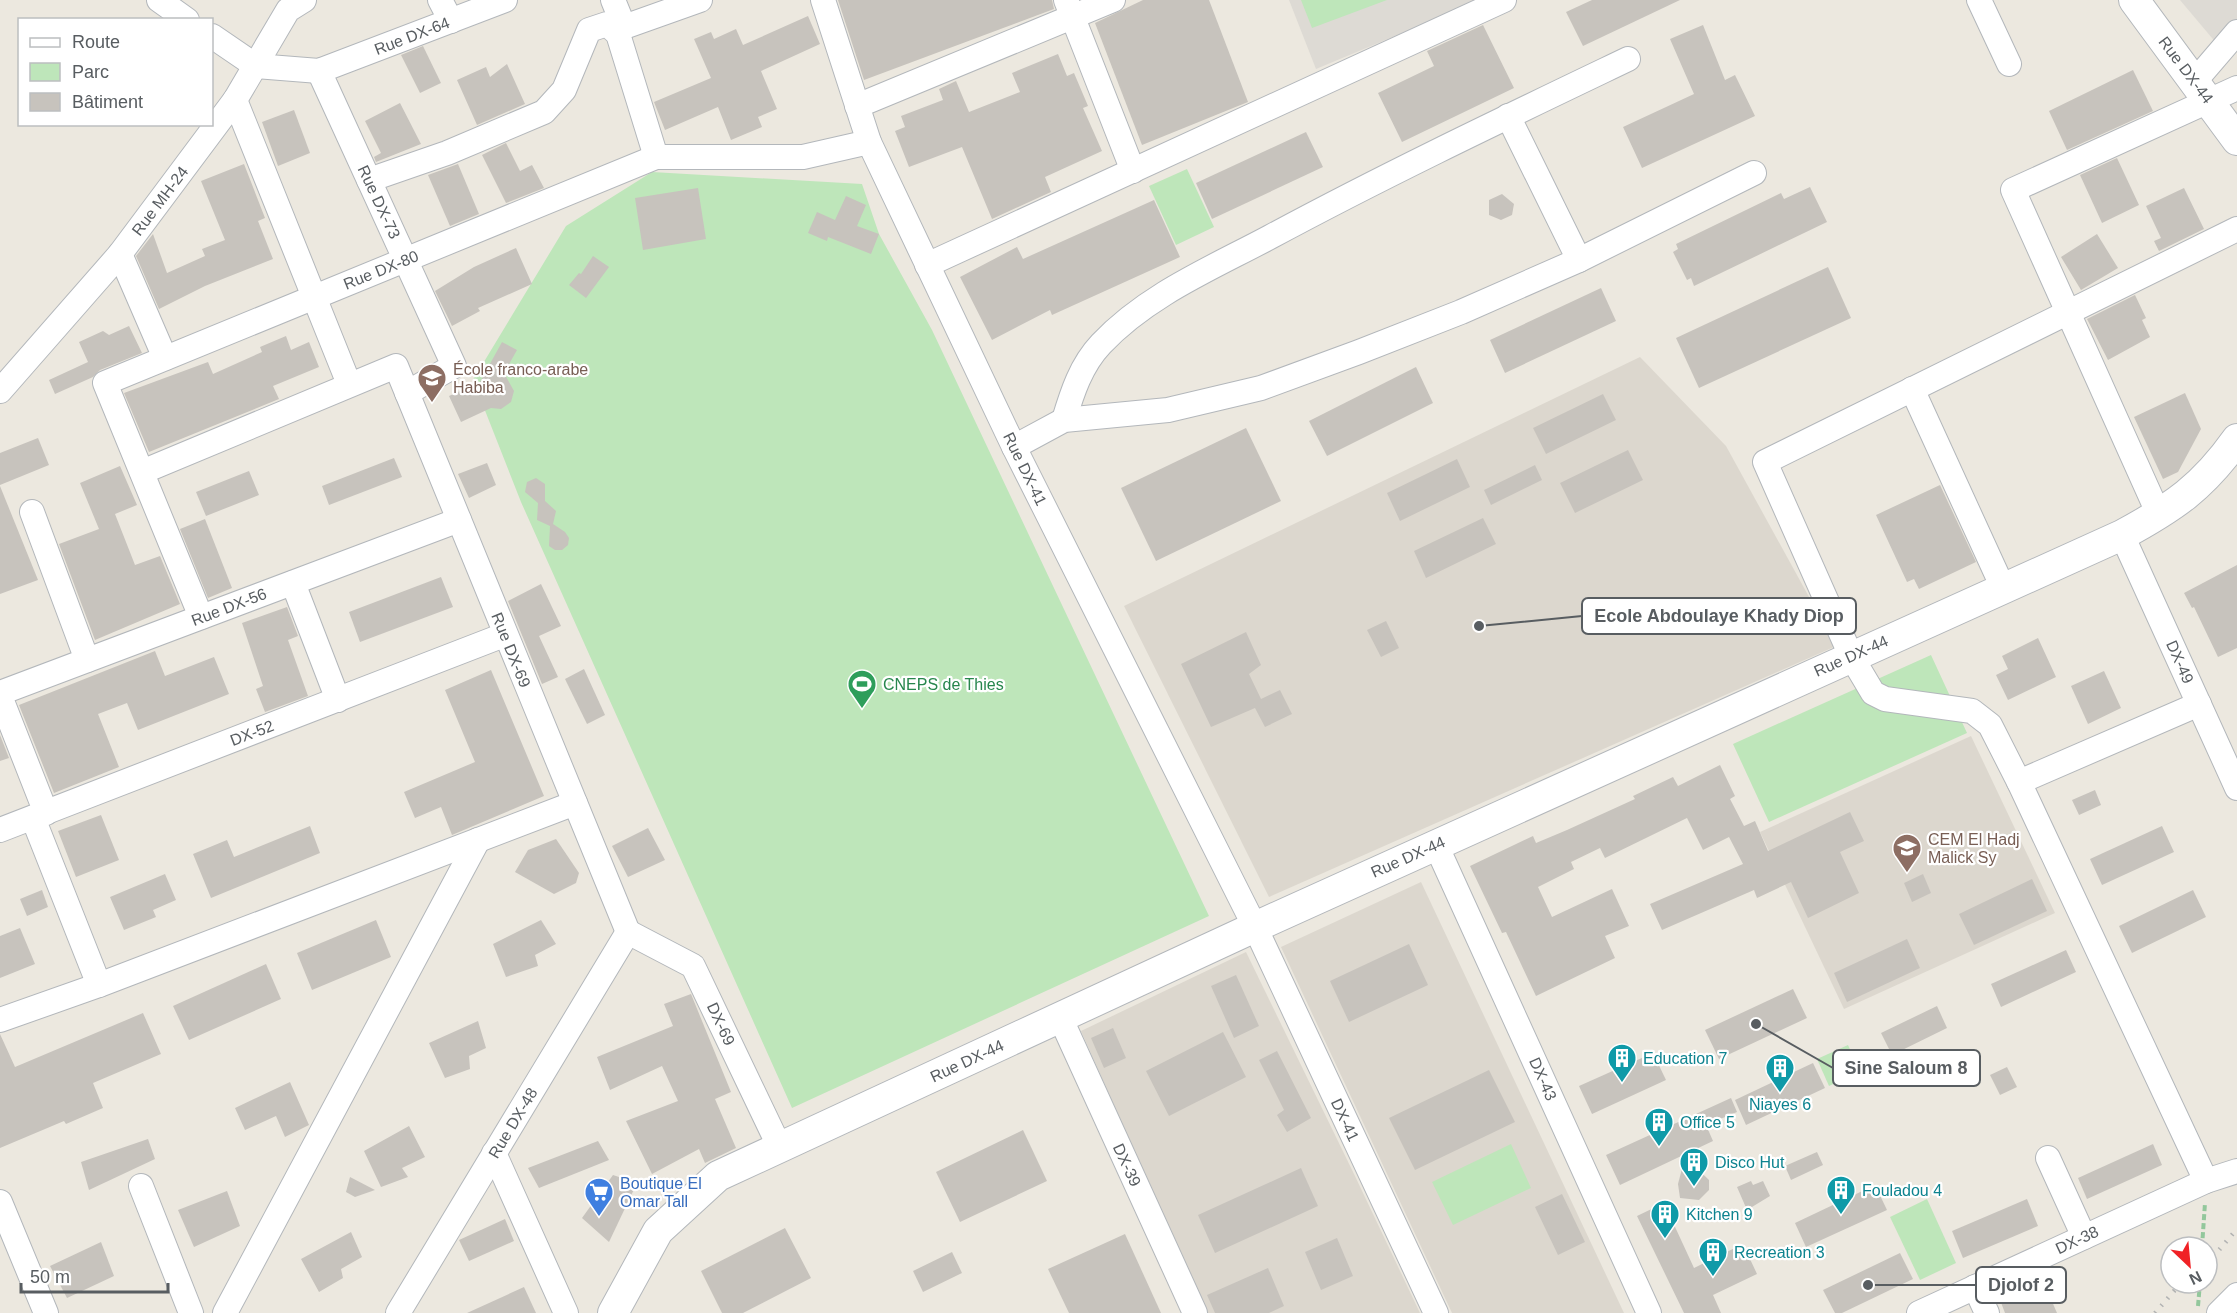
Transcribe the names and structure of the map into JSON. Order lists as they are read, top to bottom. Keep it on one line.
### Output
{"streets":{"street":["Rue DX-64","Rue DX-44","Rue MH-24","Rue DX-73","Rue DX-80","Rue DX-41","Rue DX-56","Rue DX-69","DX-49","DX-52","DX-69","DX-43","DX-41","Rue DX-48","DX-39","DX-38"]},"crossings":[["Rue DX-64","Rue DX-73"],["Rue DX-44","Rue DX-41"],["Rue DX-44","DX-49"],["Rue DX-44","DX-69"],["Rue DX-44","DX-43"],["Rue DX-44","DX-41"],["Rue DX-44","DX-39"],["Rue DX-73","Rue DX-80"],["Rue DX-73","Rue DX-69"],["Rue DX-41","DX-41"],["Rue DX-56","Rue DX-69"],["Rue DX-69","DX-52"],["Rue DX-69","DX-69"],["Rue DX-69","Rue DX-48"],["DX-69","Rue DX-48"]],"places":{"school or university":["École franco-arabe Habiba","CEM El Hadj Malick Sy"],"other":["Ecole Abdoulaye Khady Diop","Sine Saloum 8","Djolof 2"],"sports":["CNEPS de Thies"],"building":["Education 7","Niayes 6","Office 5","Disco Hut","Fouladou 4","Kitchen 9","Recreation 3"],"supermarket":["Boutique El Omar Tall"]},"legend":["Route","Parc","Bâtiment"],"scale_bar":"50 m","north":"bottom right"}
